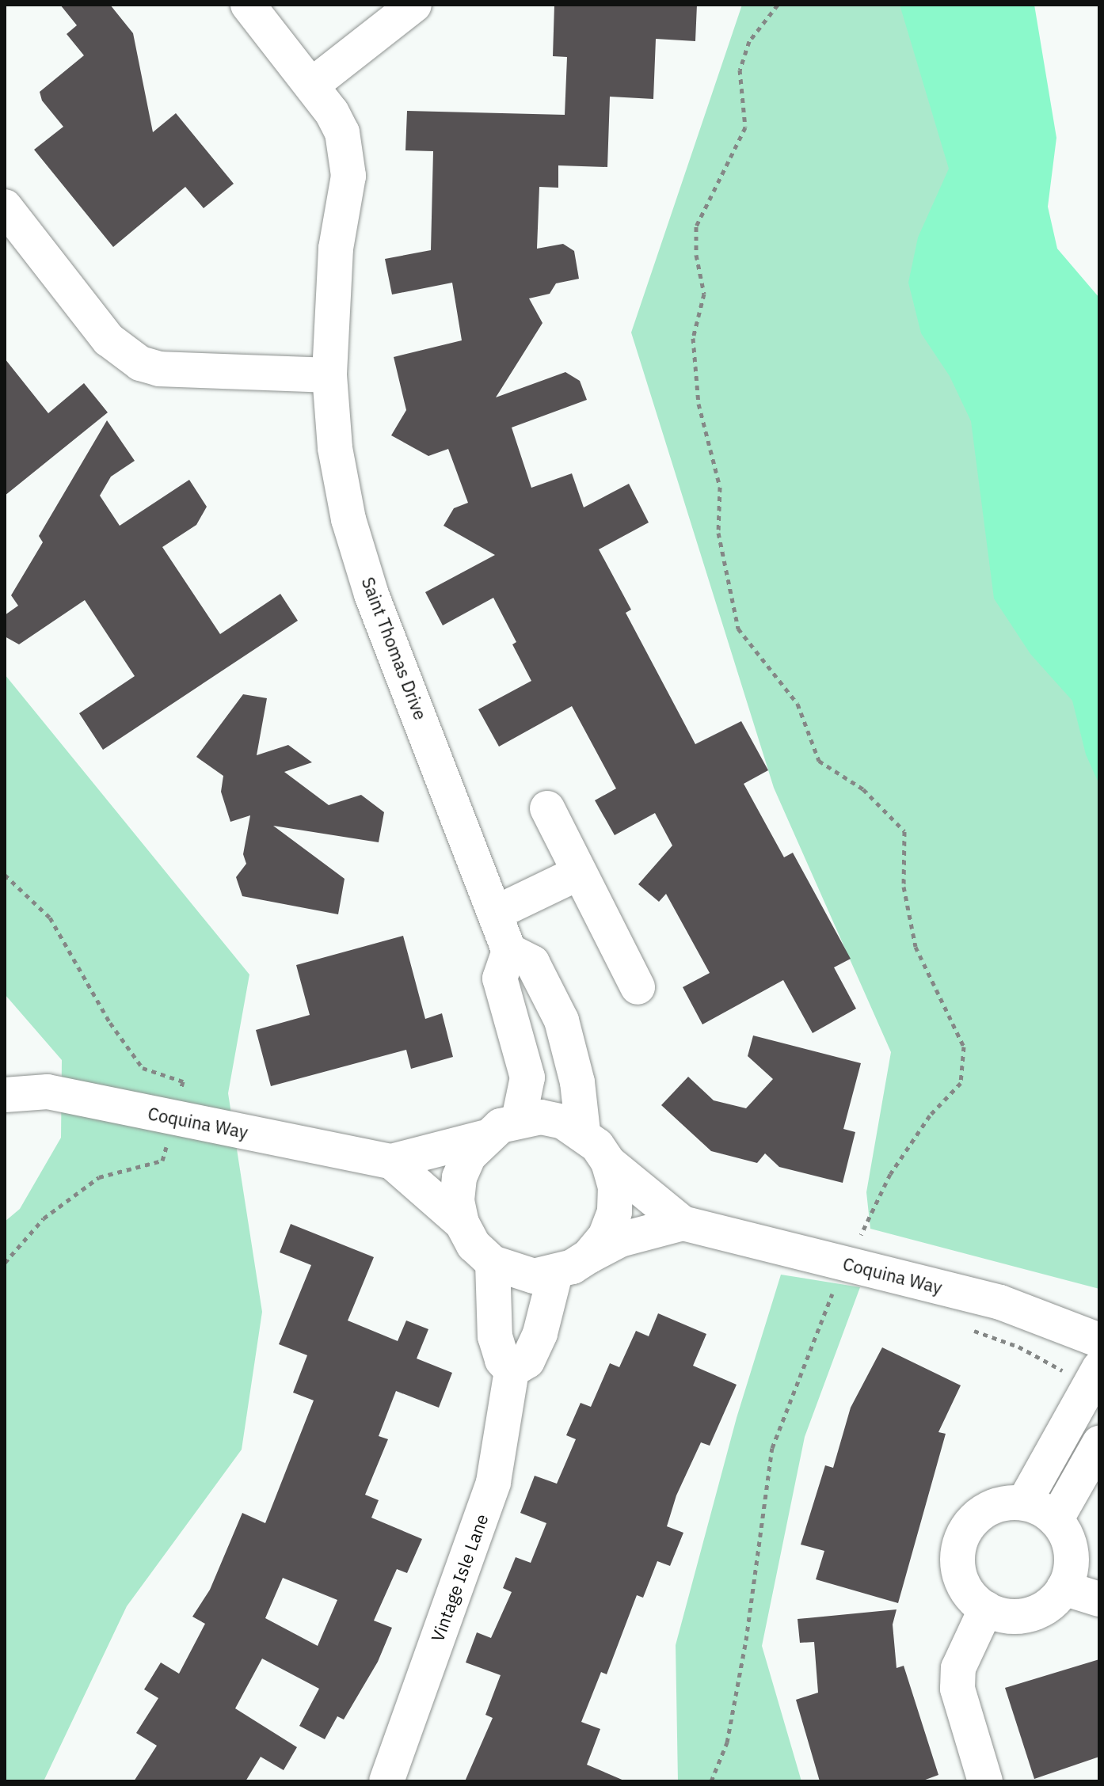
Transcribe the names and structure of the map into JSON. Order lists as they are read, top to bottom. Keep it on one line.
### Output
{"streets":{"street":["Saint Thomas Drive","Coquina Way","Vintage Isle Lane"]}}
